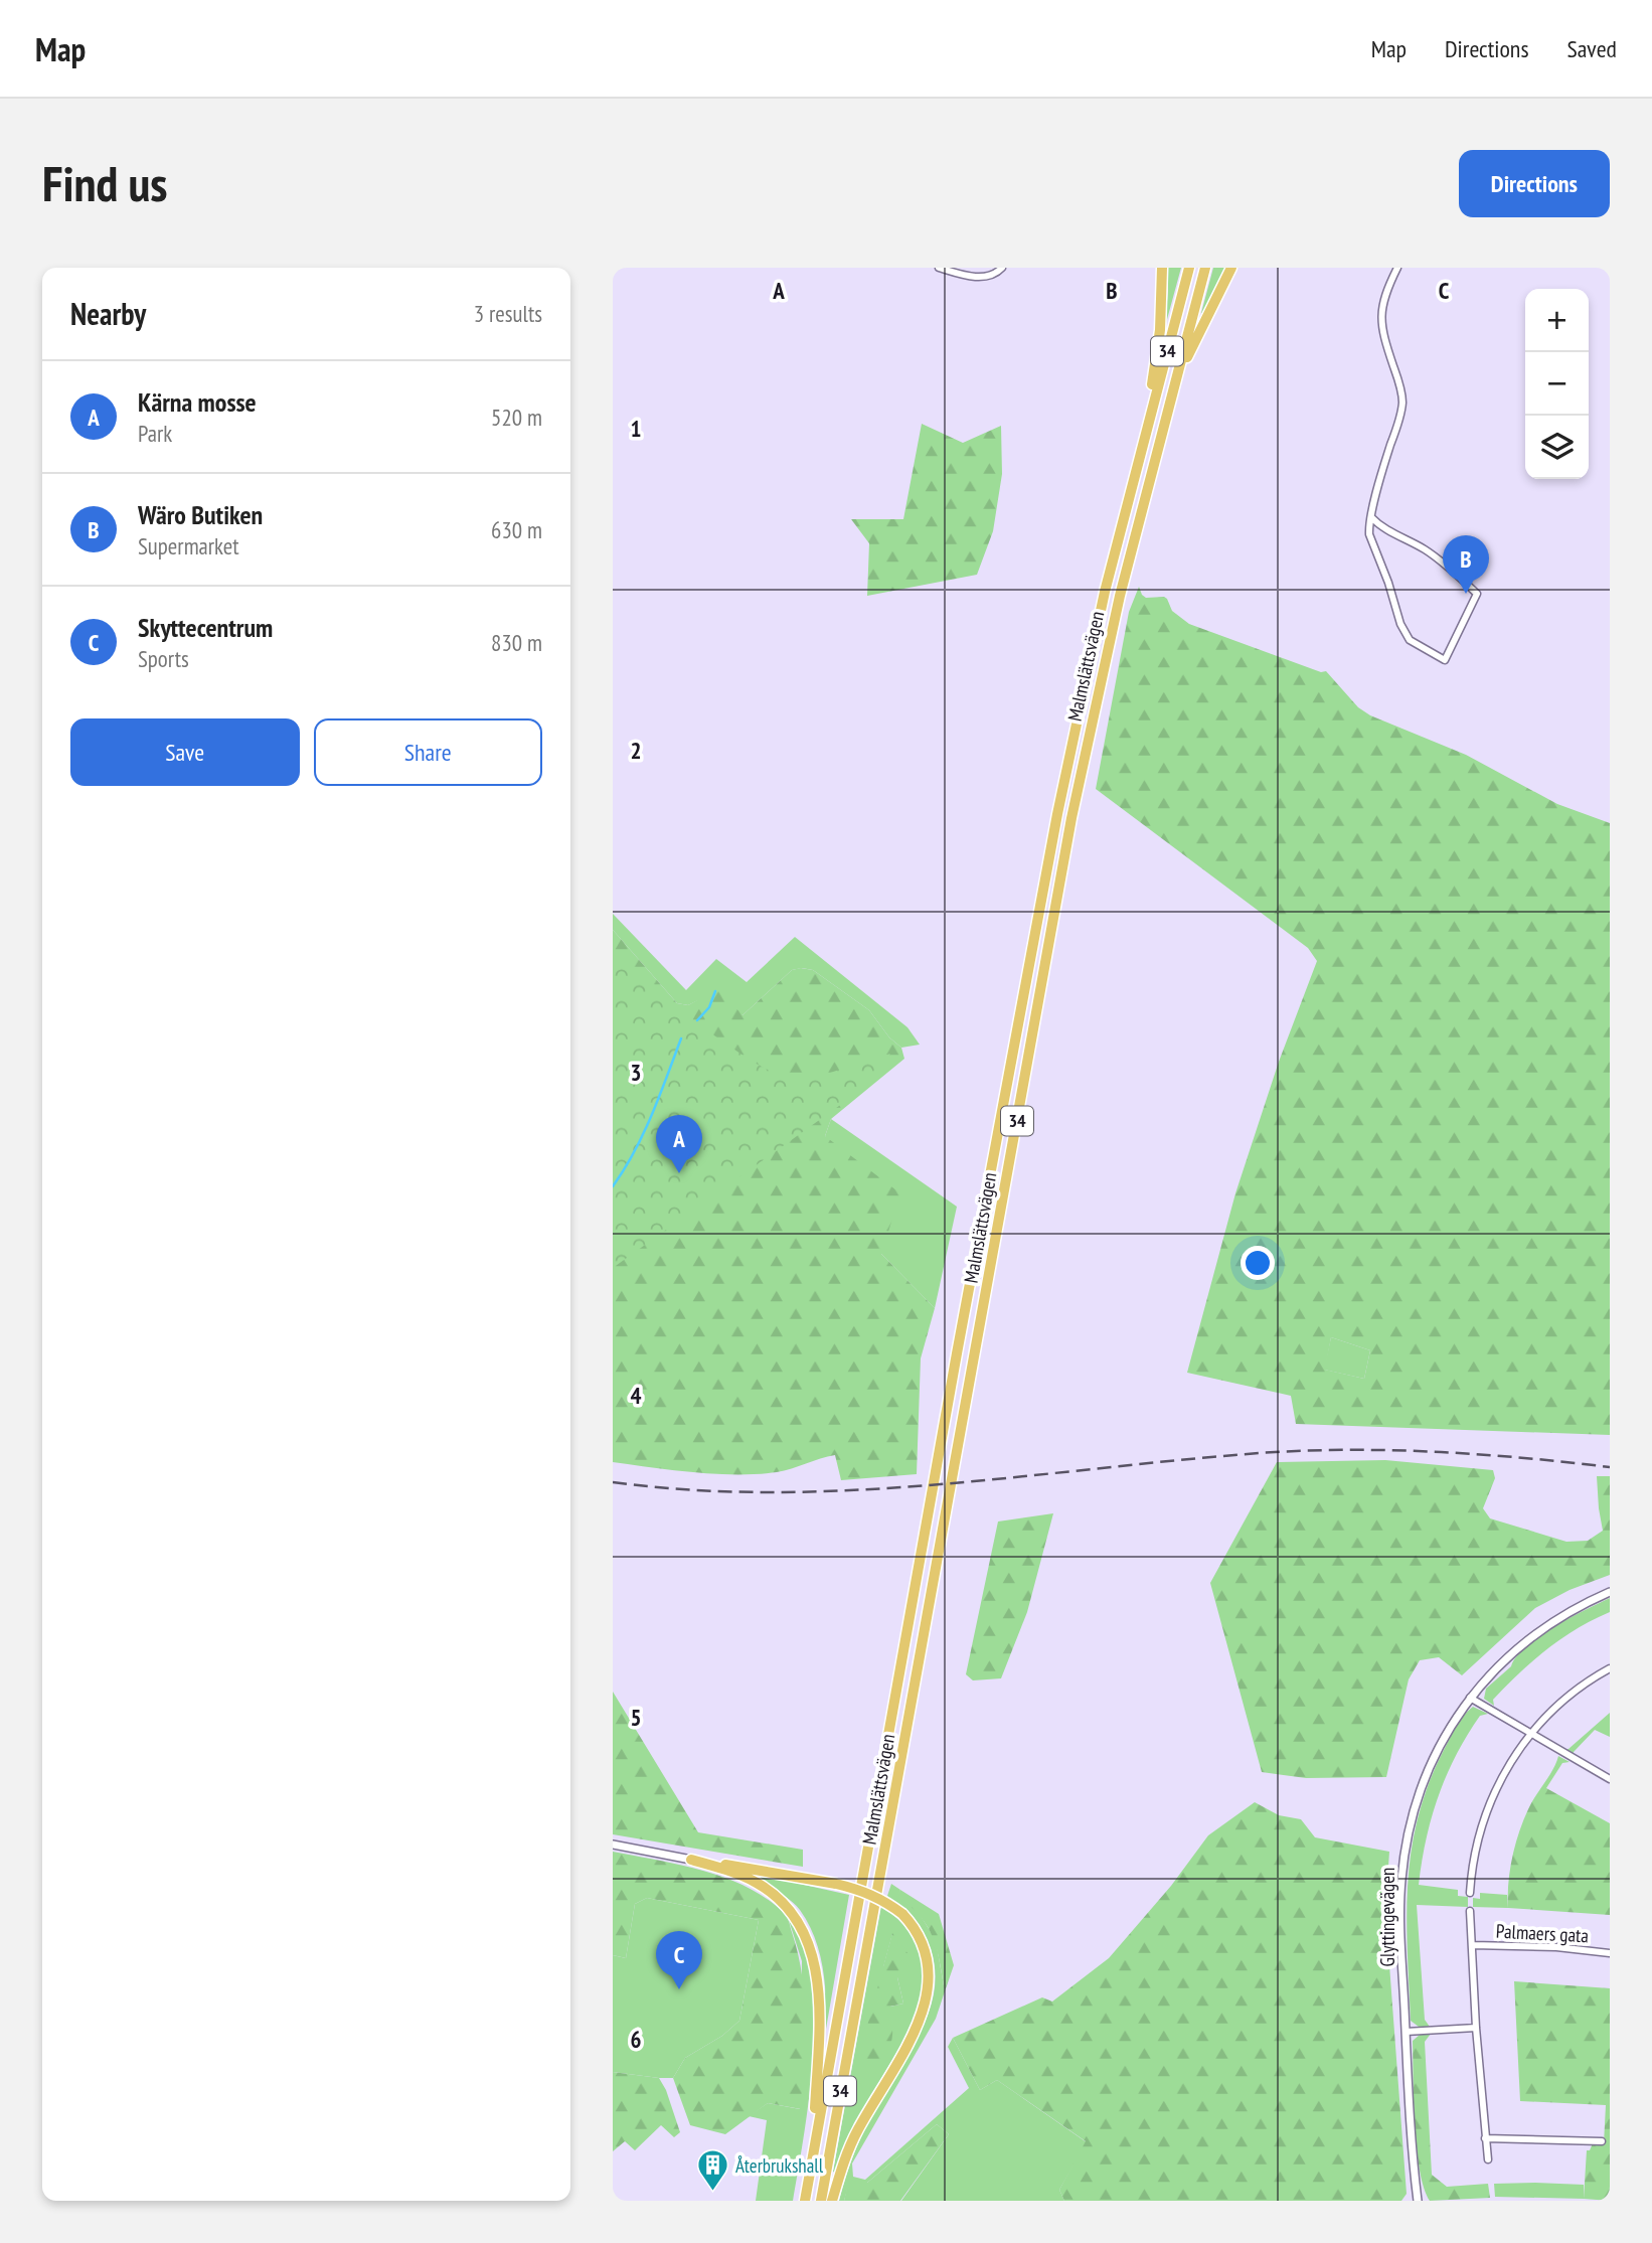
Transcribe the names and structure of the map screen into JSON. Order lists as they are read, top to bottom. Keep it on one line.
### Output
{"streets":{"highway":["34","Malmslättsvägen"],"street":["Glyttingevägen","Palmaers gata"]},"places":{"building":["Återbrukshall"]},"page":{"header":"Map","nav":["Map","Directions","Saved"],"buttons":["Directions",["Save","Share"]],"title":"Find us","heading":["Nearby","3 results"],"map_buttons":["+","−"],"list":[{"mark":"A","name":"Kärna mosse","note":"Park","value":"520 m"},{"mark":"B","name":"Wäro Butiken","note":"Supermarket","value":"630 m"},{"mark":"C","name":"Skyttecentrum","note":"Sports","value":"830 m"}],"pins":["B","A","C"]},"grid":{"columns":["A","B","C"],"rows":["1","2","3","4","5","6"]}}
